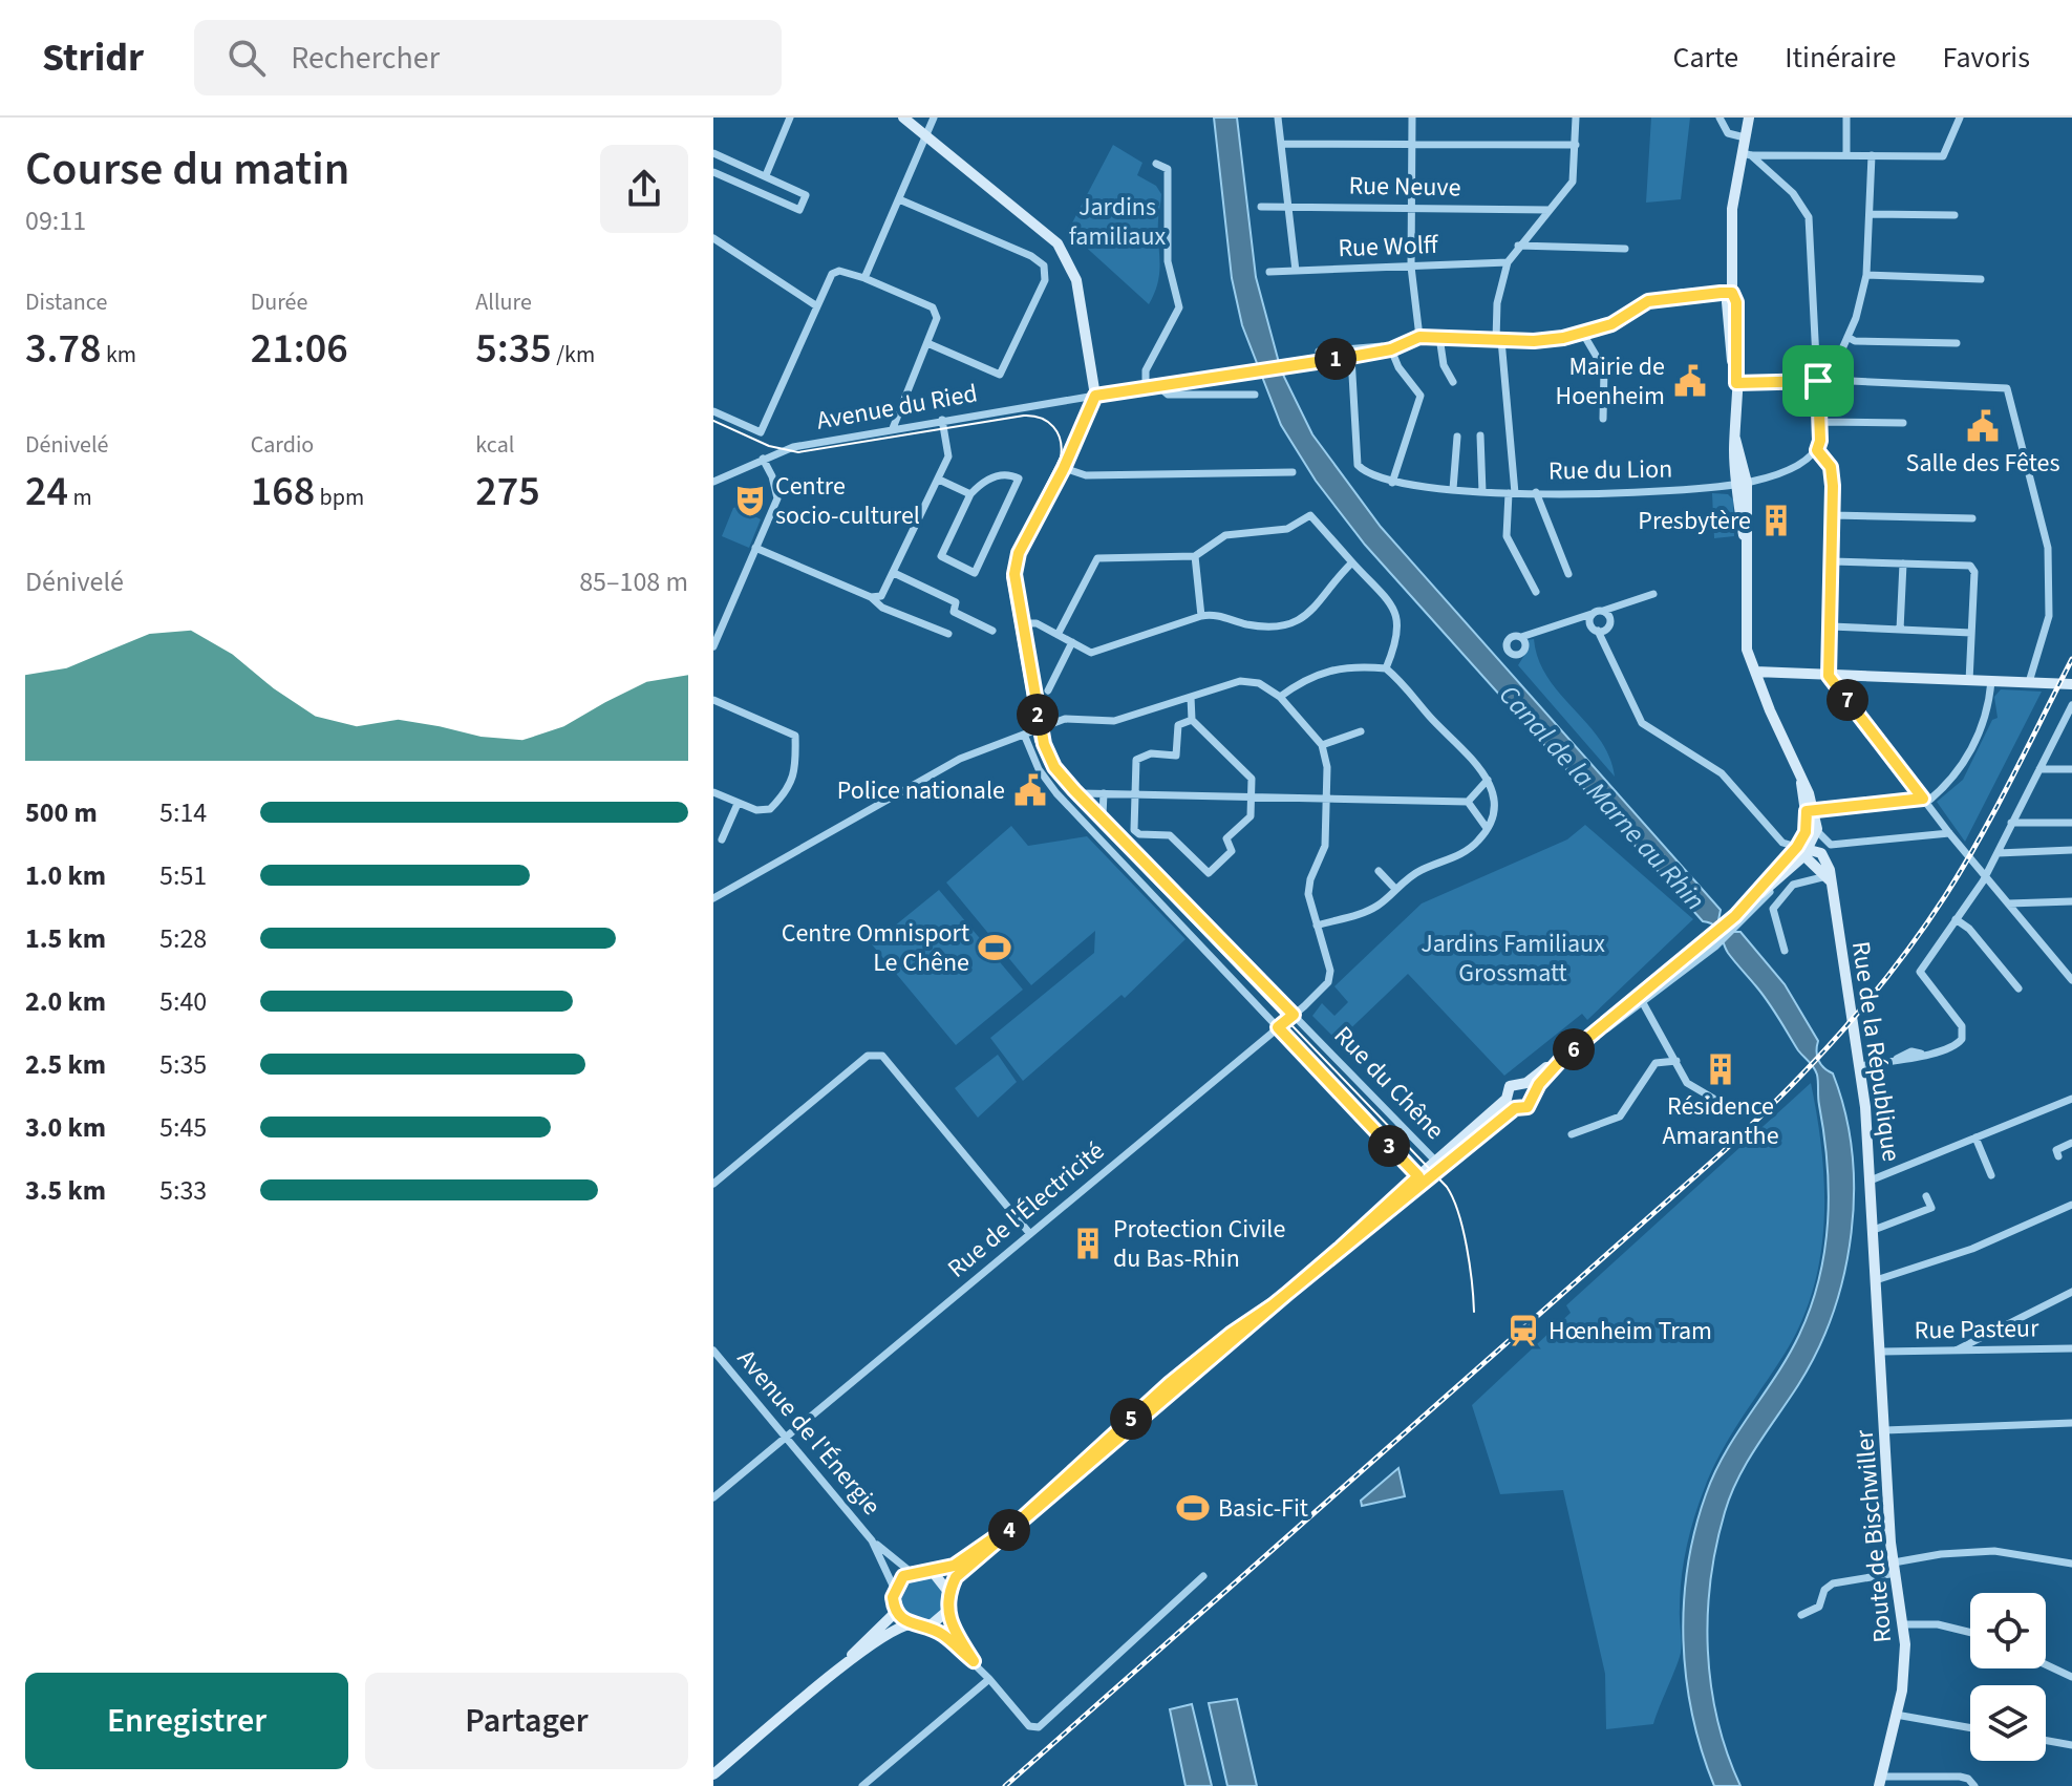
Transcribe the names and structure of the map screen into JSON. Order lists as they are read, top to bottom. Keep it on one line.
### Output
{"streets":{"main road":["Rue de la République","Route de Bischwiller"],"street":["Rue Neuve","Rue Wolff","Avenue du Ried","Rue du Lion","Rue du Chêne","Rue de l'Électricité","Rue Pasteur","Avenue de l'Énergie"]},"crossings":[["Avenue du Ried","Rue du Chêne"],["Rue de la République","Route de Bischwiller"],["Rue du Chêne","Rue de l'Électricité"],["Rue de l'Électricité","Avenue de l'Énergie"],["Rue Pasteur","Route de Bischwiller"]],"water":["Canal de la Marne au Rhin"],"parks":["Jardins familiaux","Jardins Familiaux Grossmatt"],"places":{"public building":["Mairie de Hoenheim","Salle des Fêtes","Police nationale"],"theatre":["Centre socio-culturel"],"building":["Presbytère","Résidence Amaranthe","Protection Civile du Bas-Rhin"],"sports":["Centre Omnisport Le Chêne","Basic-Fit"],"station":["Hœnheim Tram"]},"page":{"header":"Stridr","search":"Rechercher","nav":["Carte","Itinéraire","Favoris"],"heading":["Course du matin","09:11"],"stats":[["Distance","3.78 km"],["Durée","21:06"],["Allure","5:35 /km"],["Dénivelé","24 m"],["Cardio","168 bpm"],["kcal","275"]],"pins":["1","7","2","6","3","5","4"],"chart":["Dénivelé","85–108 m"],"list":[{"name":"500 m","note":"5:14"},{"name":"1.0 km","note":"5:51"},{"name":"1.5 km","note":"5:28"},{"name":"2.0 km","note":"5:40"},{"name":"2.5 km","note":"5:35"},{"name":"3.0 km","note":"5:45"},{"name":"3.5 km","note":"5:33"}],"buttons":["Enregistrer","Partager"]}}
